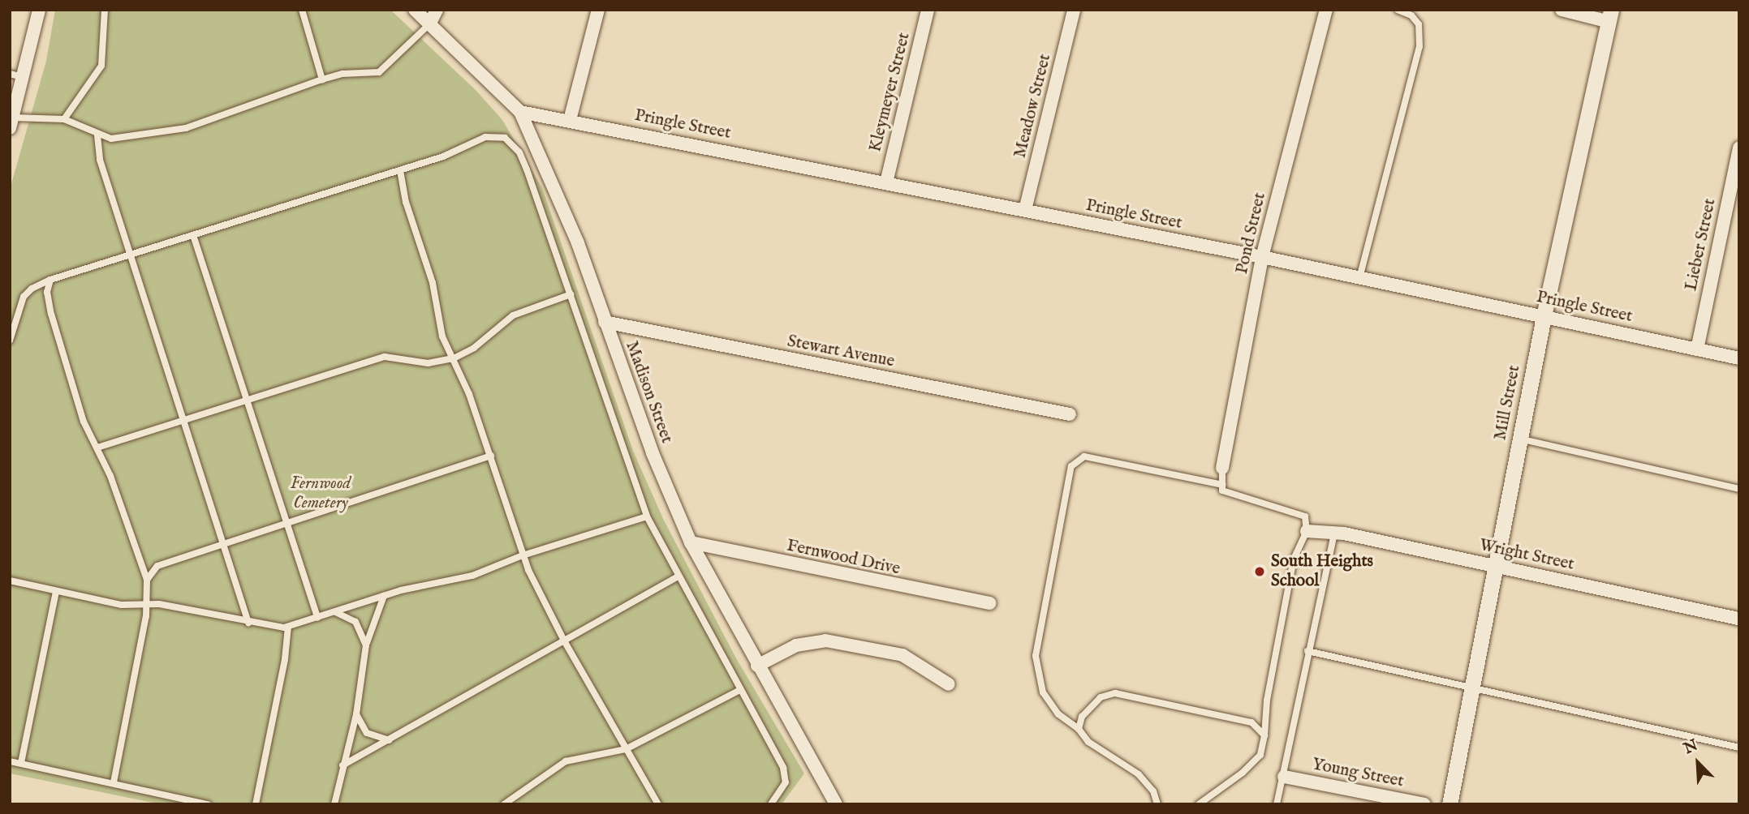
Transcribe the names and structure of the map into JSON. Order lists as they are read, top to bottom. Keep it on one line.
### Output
{"streets":{"street":["Kleymeyer Street","Meadow Street","Pringle Street","Pond Street","Lieber Street","Stewart Avenue","Madison Street","Mill Street","Wright Street","Fernwood Drive","Young Street"]},"crossings":[["Kleymeyer Street","Pringle Street"],["Meadow Street","Pringle Street"],["Pringle Street","Pond Street"],["Pringle Street","Lieber Street"],["Pringle Street","Madison Street"],["Pringle Street","Mill Street"],["Stewart Avenue","Madison Street"],["Madison Street","Fernwood Drive"],["Mill Street","Wright Street"]],"parks":["Fernwood Cemetery"],"places":["South Heights School"],"north":"top left"}
